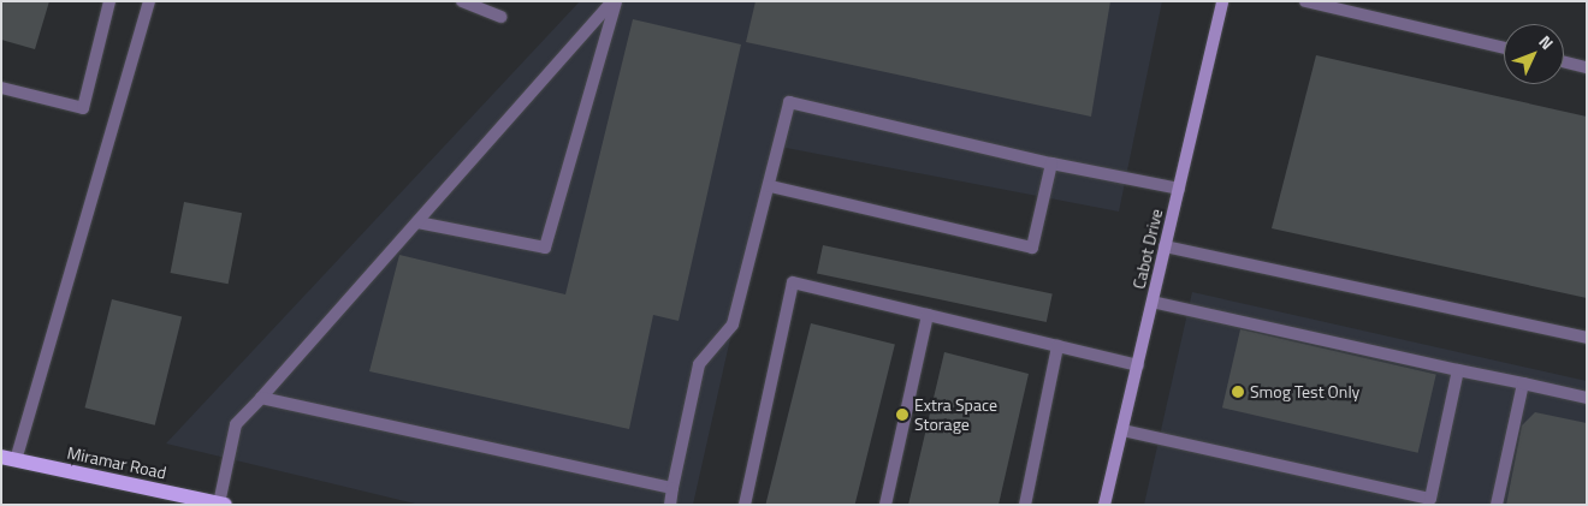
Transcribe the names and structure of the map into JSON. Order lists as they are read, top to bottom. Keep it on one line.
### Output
{"streets":{"main road":["Miramar Road"],"street":["Cabot Drive"]},"places":["Smog Test Only","Extra Space Storage"],"north":"top right"}
